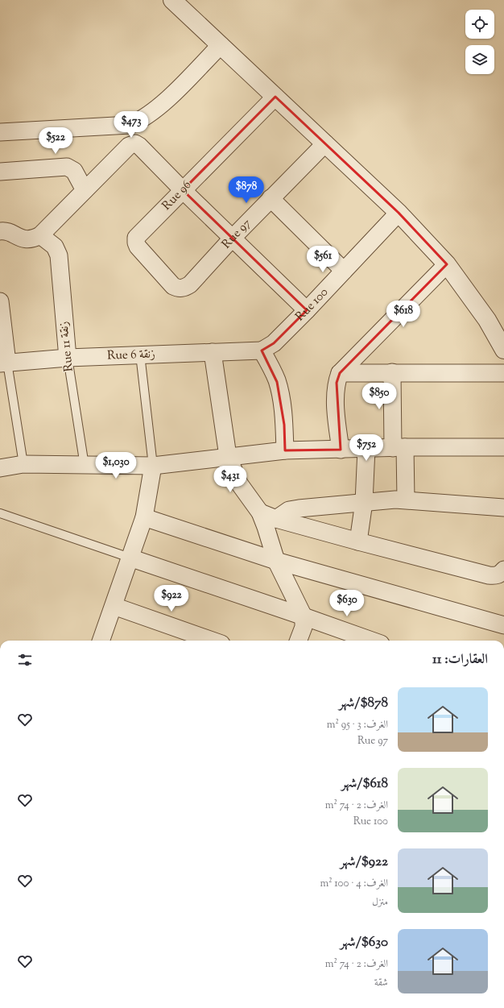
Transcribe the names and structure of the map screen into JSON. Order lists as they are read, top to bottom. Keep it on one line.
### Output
{"streets":{"street":["Rue 96","Rue 97","Rue 100","Rue 11 زنقة","Rue 6 زنقة"]},"crossings":[["Rue 96","Rue 97"],["Rue 100","Rue 6 زنقة"],["Rue 11 زنقة","Rue 6 زنقة"]],"page":{"price":["$473","$522","$878","$561","$618","$850","$752","$1,030","$431","$922","$630"],"heading":"العقارات: 11","list":[{"name":"$878/شهر","note":"الغرف: 3 · 95 m² · Rue 97"},{"name":"$618/شهر","note":"الغرف: 2 · 74 m² · Rue 100"},{"name":"$922/شهر","note":"الغرف: 4 · 100 m² · منزل"},{"name":"$630/شهر","note":"الغرف: 2 · 74 m² · شقة"}]}}
